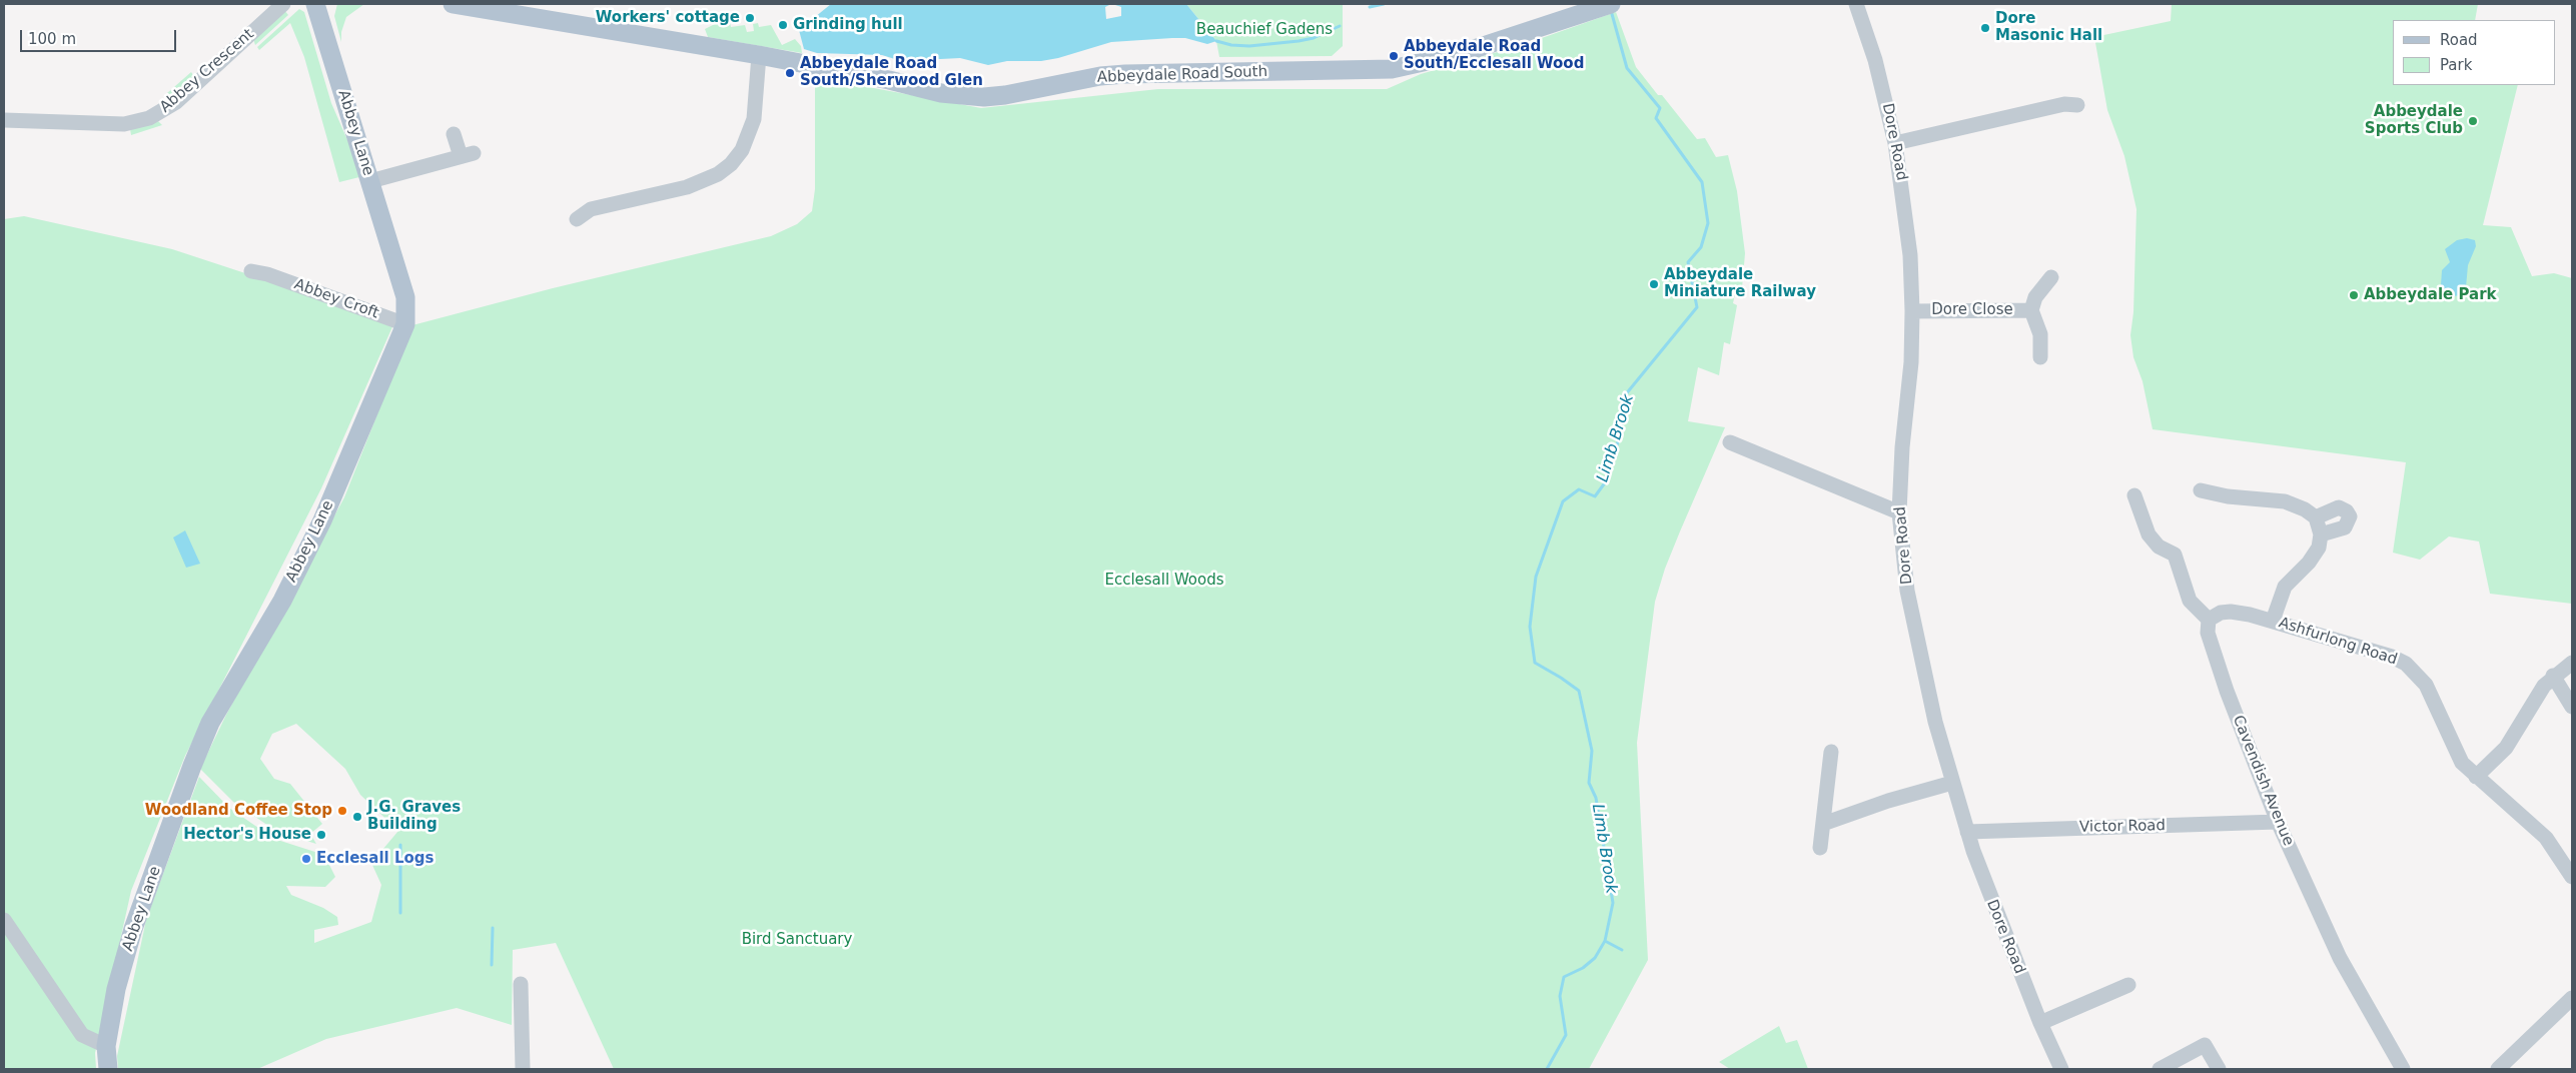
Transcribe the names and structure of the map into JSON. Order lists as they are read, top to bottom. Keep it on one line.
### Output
{"streets":{"main road":["Abbeydale Road South","Abbey Lane"],"street":["Abbey Crescent","Dore Road","Abbey Croft","Dore Close","Ashfurlong Road","Cavendish Avenue","Victor Road"]},"crossings":[["Abbey Lane","Abbey Croft"],["Dore Road","Dore Close"],["Dore Road","Victor Road"],["Ashfurlong Road","Cavendish Avenue"],["Cavendish Avenue","Victor Road"]],"water":["Limb Brook"],"parks":["Beauchief Gadens","Ecclesall Woods","Bird Sanctuary"],"places":["Workers' cottage","Grinding hull","Dore Masonic Hall","Abbeydale Road South/Ecclesall Wood","Abbeydale Road South/Sherwood Glen","Abbeydale Sports Club","Abbeydale Miniature Railway","Abbeydale Park","Woodland Coffee Stop","J.G. Graves Building","Hector's House","Ecclesall Logs"],"legend":["Road","Park"],"scale_bar":"100 m"}
